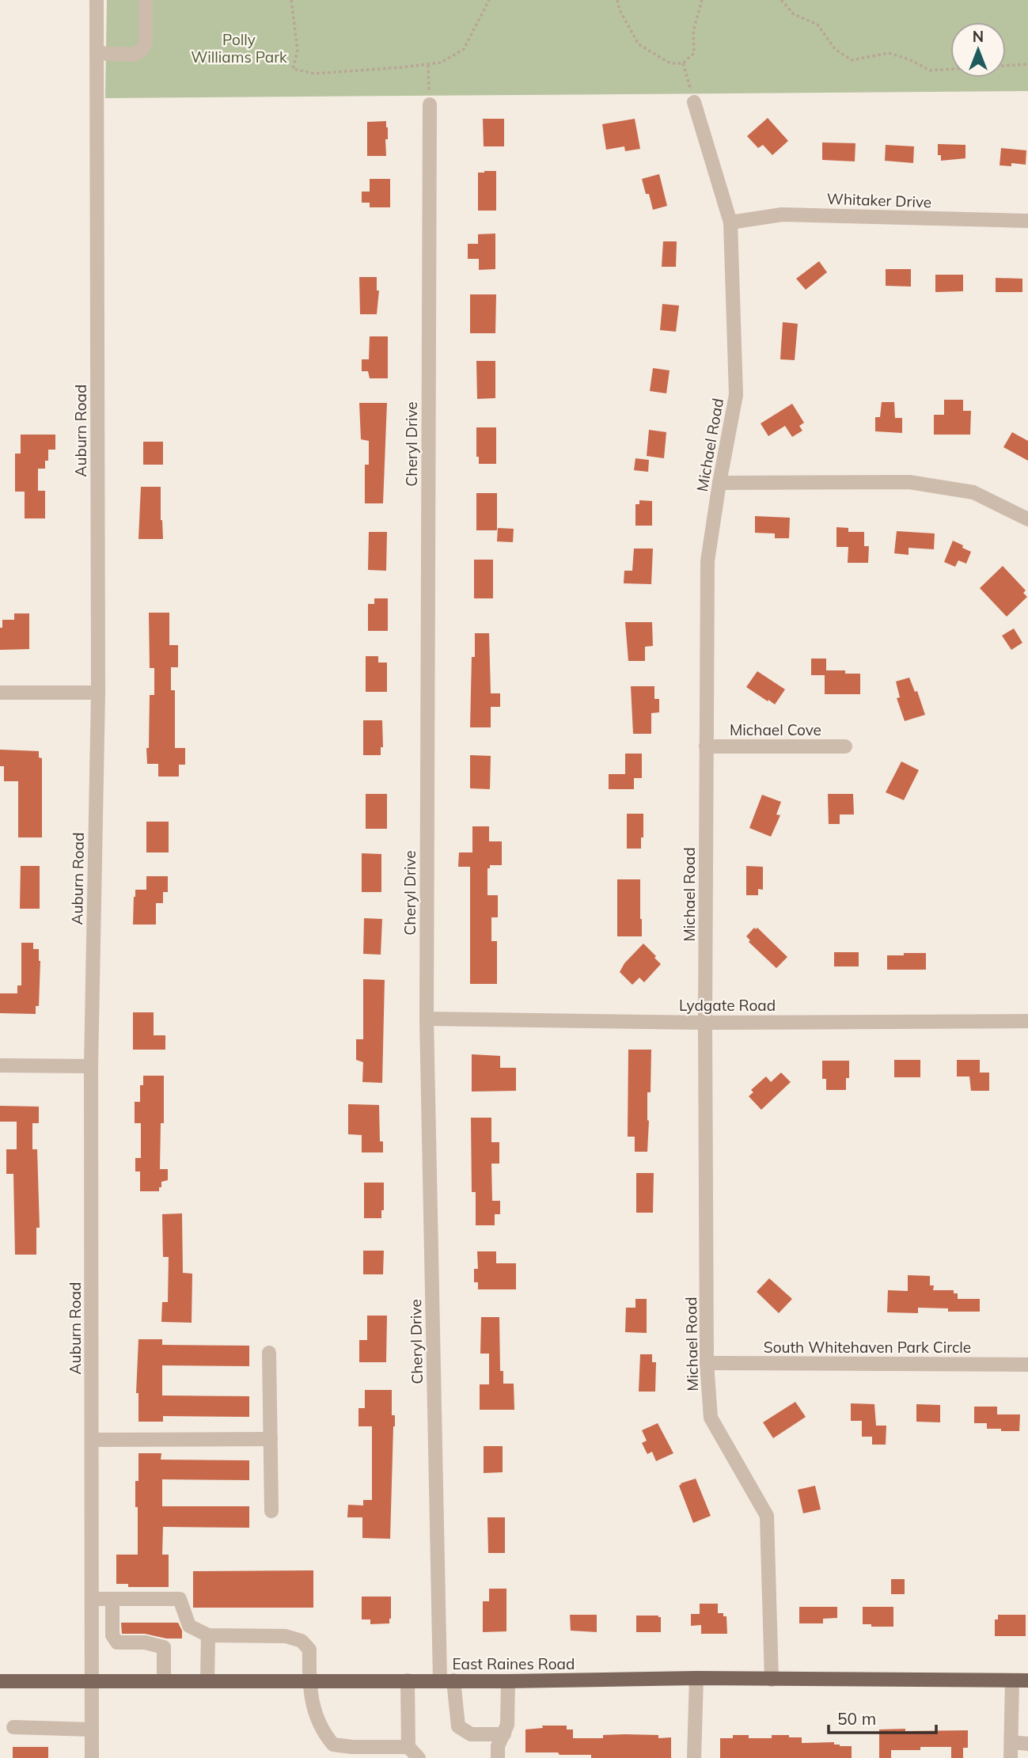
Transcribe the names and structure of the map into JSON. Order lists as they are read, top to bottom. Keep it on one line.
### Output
{"streets":{"main road":["East Raines Road"],"street":["Whitaker Drive","Auburn Road","Cheryl Drive","Michael Road","Michael Cove","Lydgate Road","South Whitehaven Park Circle"]},"crossings":[["Whitaker Drive","Michael Road"],["Auburn Road","East Raines Road"],["Cheryl Drive","Lydgate Road"],["Cheryl Drive","East Raines Road"],["Michael Road","Michael Cove"],["Michael Road","Lydgate Road"],["Michael Road","South Whitehaven Park Circle"],["Michael Road","East Raines Road"]],"parks":["Polly Williams Park"],"scale_bar":"50 m","north":"top"}
